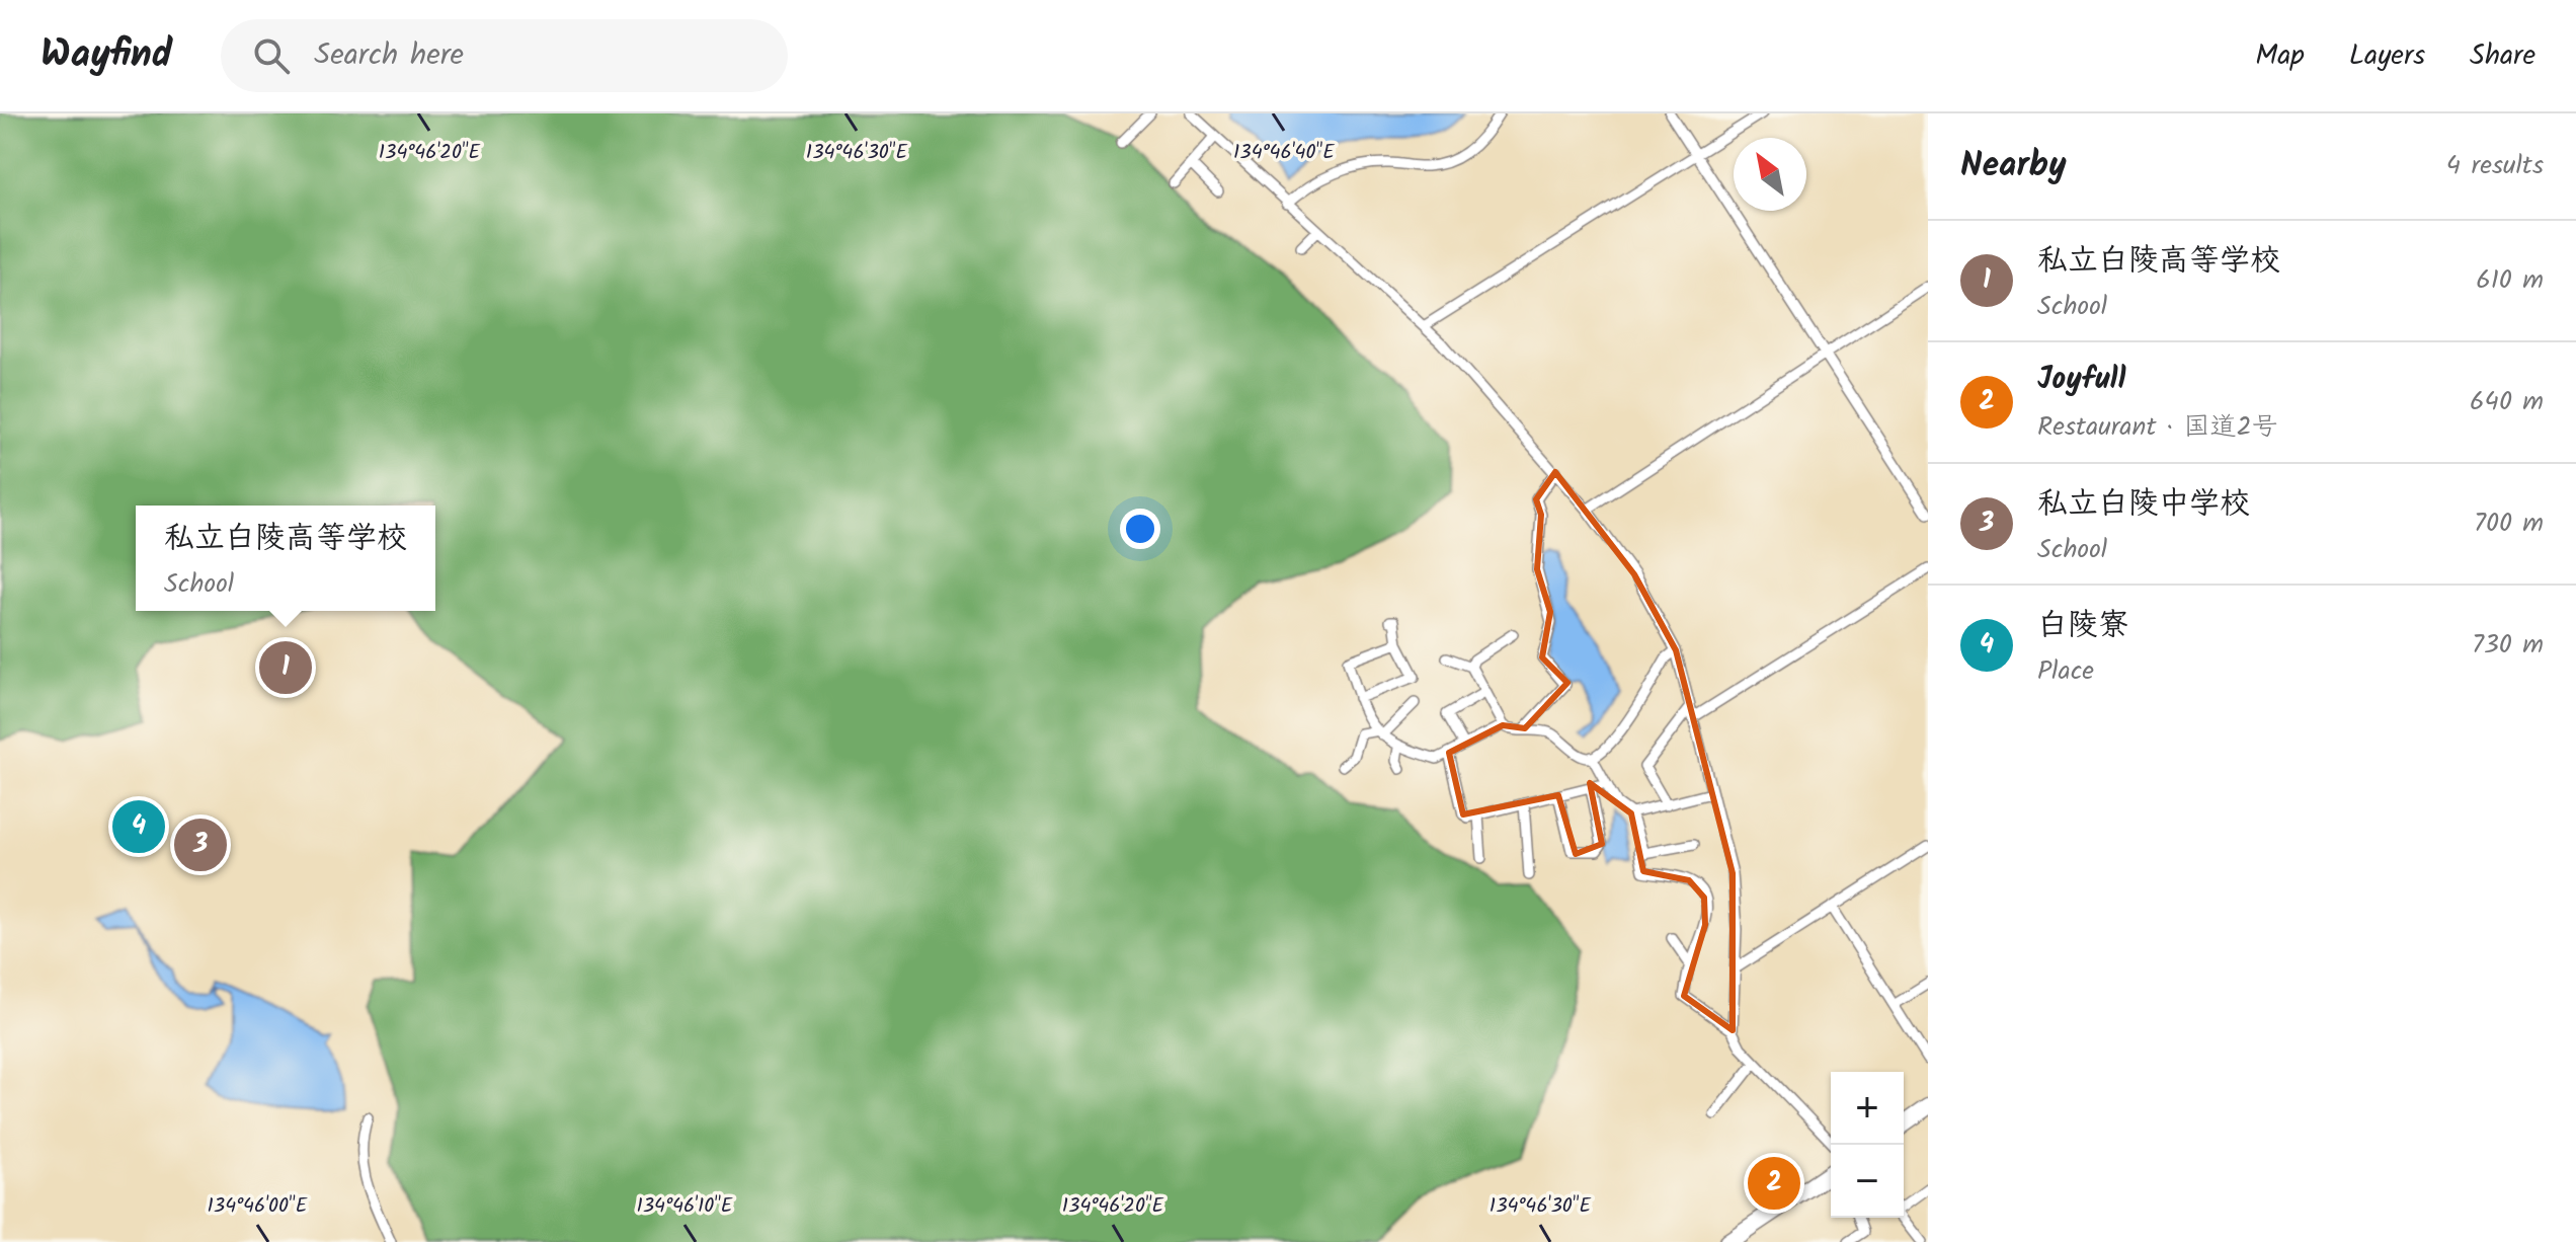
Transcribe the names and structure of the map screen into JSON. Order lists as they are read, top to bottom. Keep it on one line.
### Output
{"north":"top left","page":{"header":"Wayfind","search":"Search here","nav":["Map","Layers","Share"],"heading":["Nearby","4 results"],"list":[{"mark":"1","name":"私立白陵高等学校","note":"School","value":"610 m"},{"mark":"2","name":"Joyfull","note":"Restaurant · 国道2号","value":"640 m"},{"mark":"3","name":"私立白陵中学校","note":"School","value":"700 m"},{"mark":"4","name":"白陵寮","note":"Place","value":"730 m"}],"popup":["私立白陵高等学校","School"],"pins":["1","4","3","2"],"map_buttons":["+","−"]},"coordinates":["134°46'40\"E","134°46'20\"E","134°46'30\"E","134°46'00\"E","134°46'10\"E"]}
